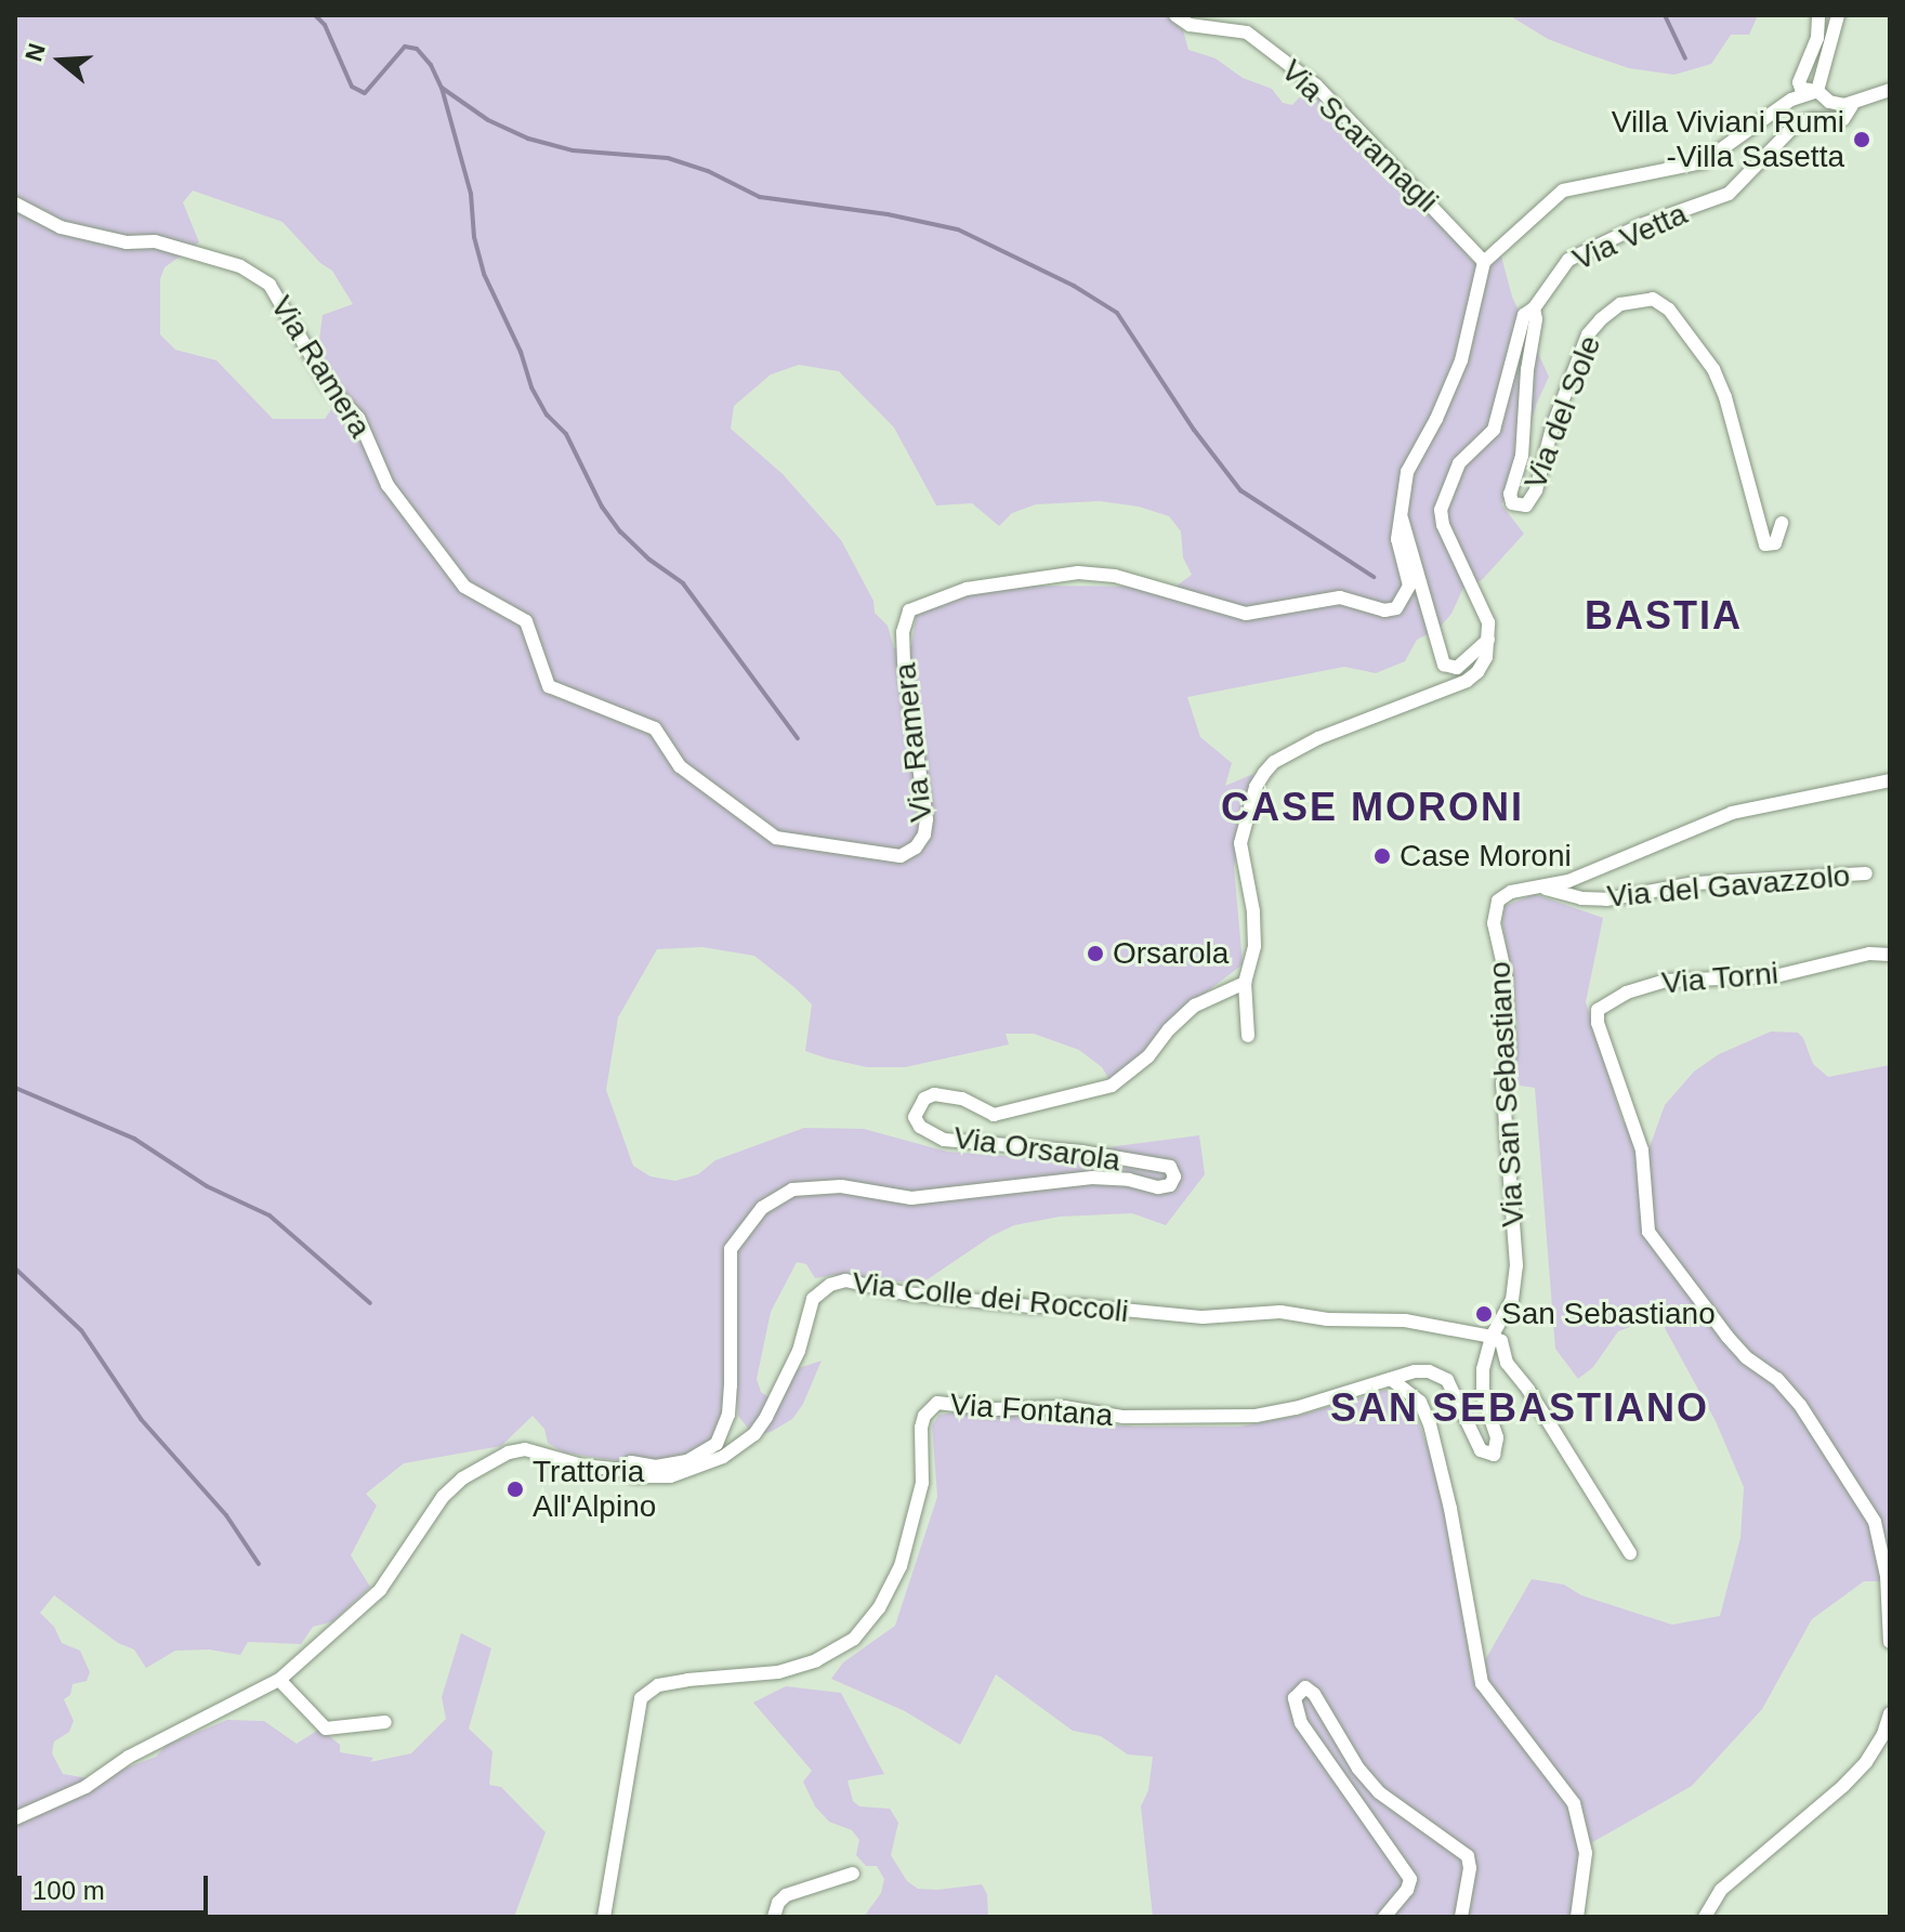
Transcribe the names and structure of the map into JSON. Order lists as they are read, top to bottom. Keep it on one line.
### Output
{"streets":{"street":["Via Scaramagli","Via Vetta","Via Ramera","Via del Sole","Via del Gavazzolo","Via Torni","Via San Sebastiano","Via Orsarola","Via Colle dei Roccoli","Via Fontana"]},"crossings":[["Via Vetta","Via del Sole"],["Via del Gavazzolo","Via San Sebastiano"],["Via San Sebastiano","Via Colle dei Roccoli"],["Via San Sebastiano","Via Fontana"],["Via Orsarola","Via Colle dei Roccoli"]],"districts":["BASTIA","CASE MORONI","SAN SEBASTIANO"],"places":["Villa Viviani Rumi -Villa Sasetta","Case Moroni","Orsarola","San Sebastiano","Trattoria All'Alpino"],"scale_bar":"100 m","north":"left"}
